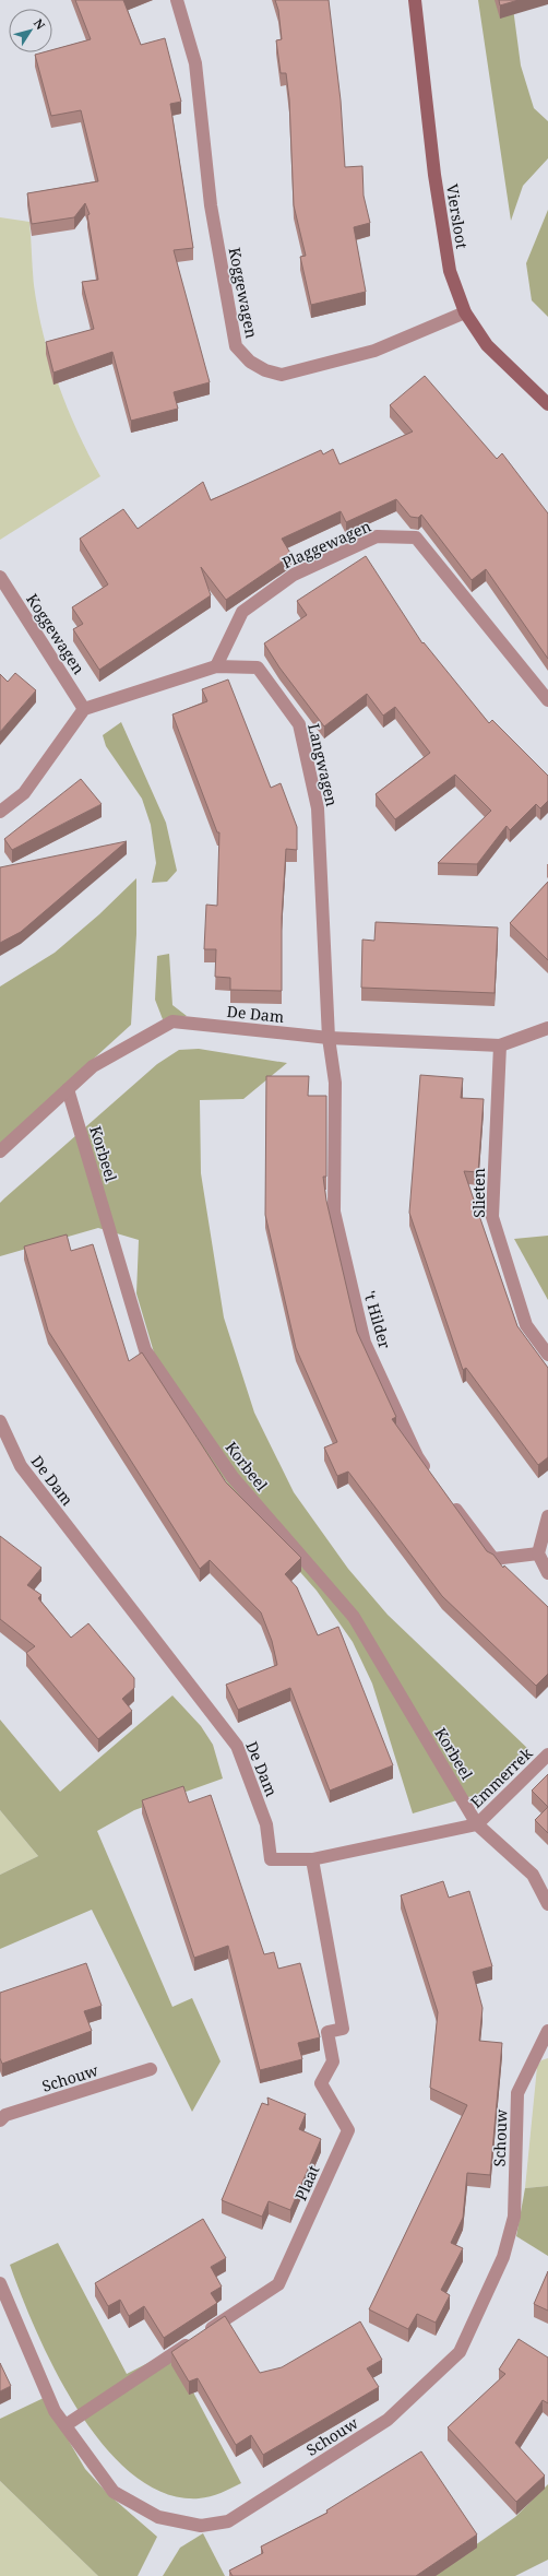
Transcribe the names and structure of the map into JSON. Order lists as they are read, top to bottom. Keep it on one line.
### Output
{"streets":{"street":["Viersloot","Koggewagen","Plaggewagen","Langwagen","De Dam","Korbeel","Slieten","'t Hilder","Emmerrek","Schouw","Plaat"]},"crossings":[["Viersloot","Koggewagen"],["Koggewagen","Langwagen"],["Plaggewagen","Langwagen"],["Langwagen","De Dam"],["Langwagen","'t Hilder"],["De Dam","Korbeel"],["De Dam","Slieten"],["De Dam","'t Hilder"],["De Dam","Emmerrek"],["De Dam","Plaat"],["Korbeel","Emmerrek"],["Schouw","Plaat"]],"north":"top right"}
